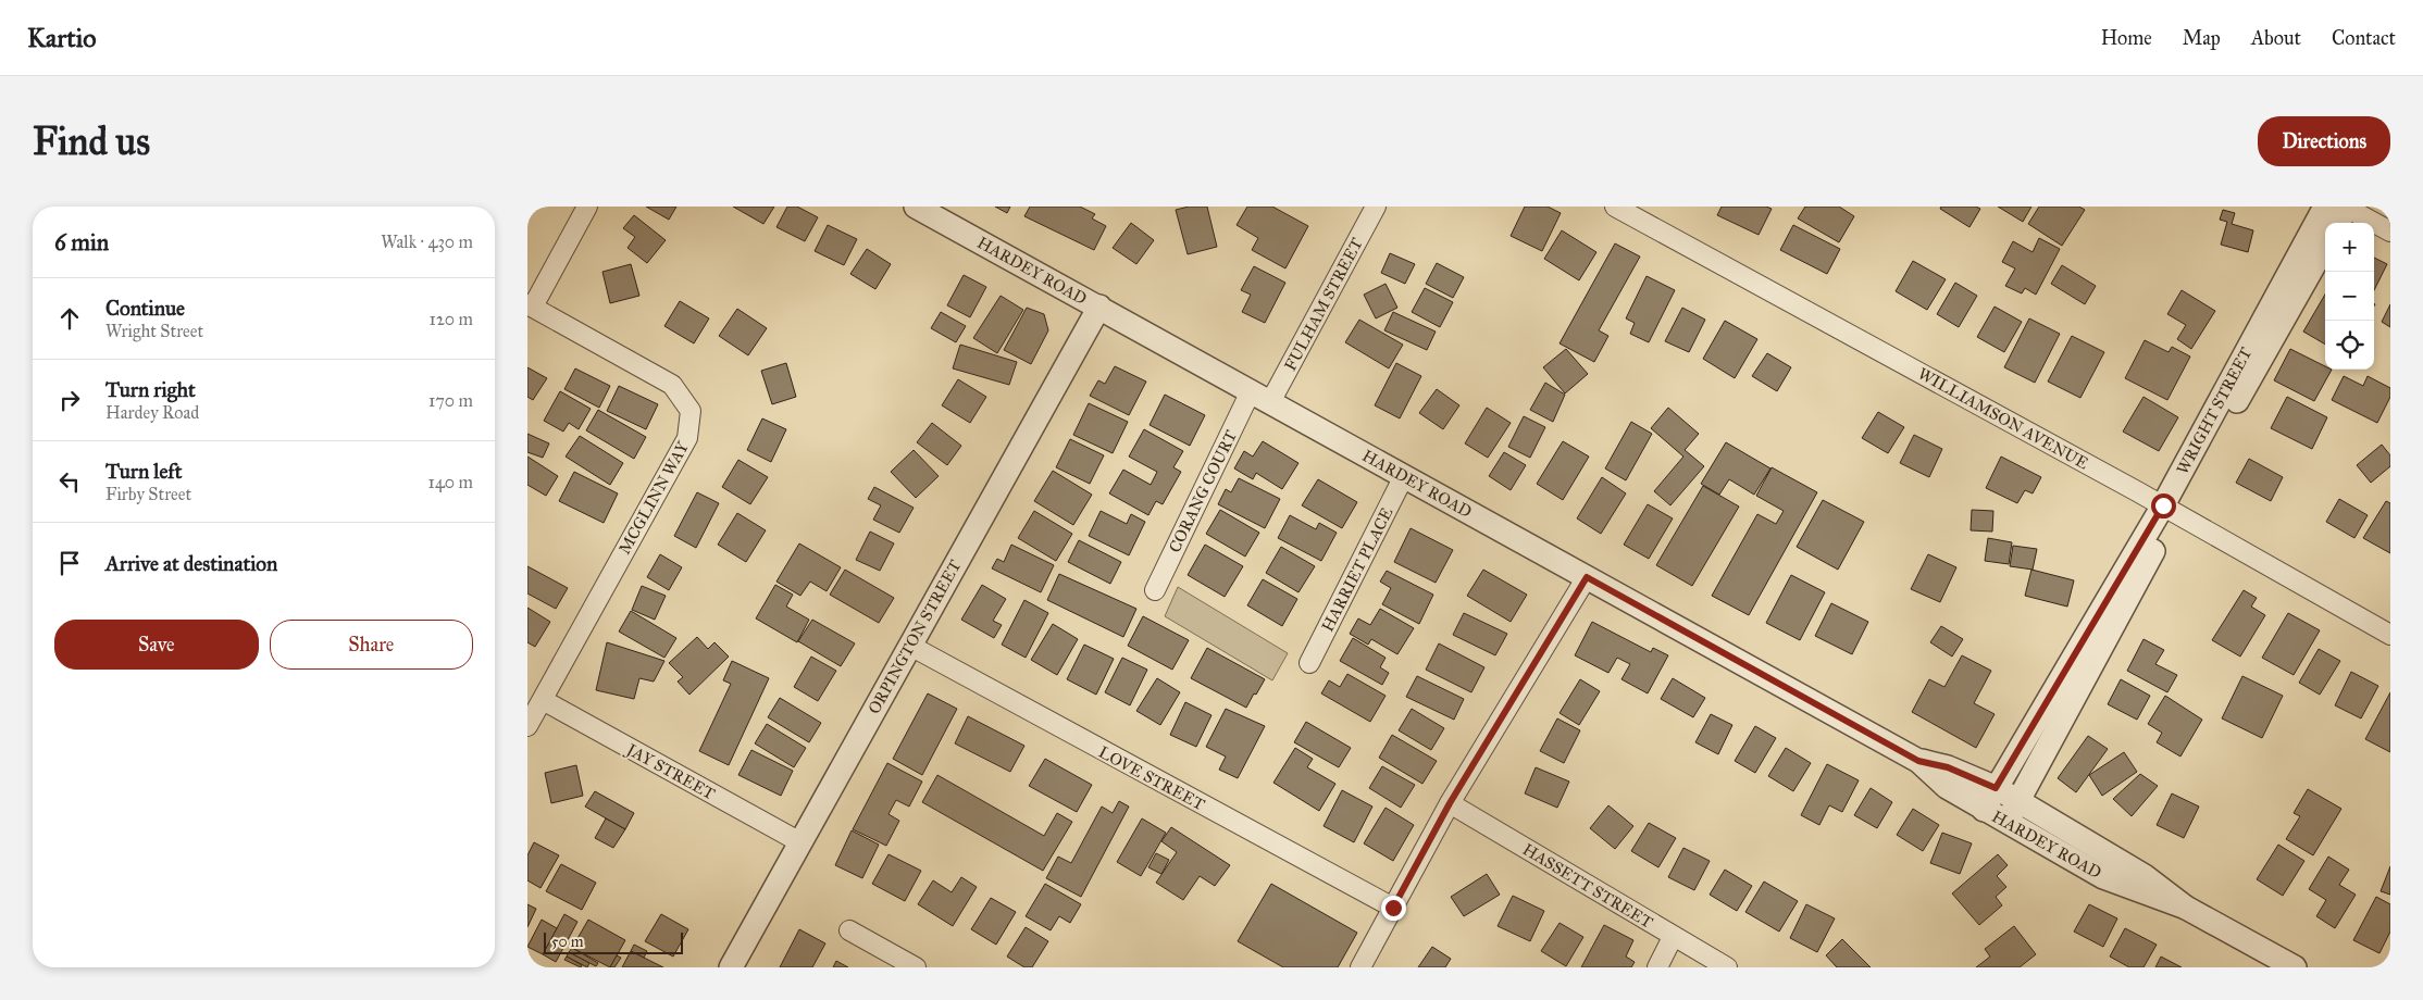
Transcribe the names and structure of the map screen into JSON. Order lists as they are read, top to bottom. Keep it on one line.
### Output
{"streets":{"street":["HARDEY ROAD","FULHAM STREET","WRIGHT STREET","WILLIAMSON AVENUE","CORANG COURT","MCGLINN WAY","HARRIET PLACE","ORPINGTON STREET","JAY STREET","LOVE STREET","HASSETT STREET"]},"crossings":[["HARDEY ROAD","FULHAM STREET"],["HARDEY ROAD","WRIGHT STREET"],["HARDEY ROAD","CORANG COURT"],["HARDEY ROAD","HARRIET PLACE"],["HARDEY ROAD","ORPINGTON STREET"],["FULHAM STREET","CORANG COURT"],["WRIGHT STREET","WILLIAMSON AVENUE"],["MCGLINN WAY","JAY STREET"],["ORPINGTON STREET","JAY STREET"],["ORPINGTON STREET","LOVE STREET"]],"scale_bar":"50 m","page":{"header":"Kartio","nav":["Home","Map","About","Contact"],"buttons":["Directions",["Save","Share"]],"title":"Find us","heading":["6 min","Walk · 430 m"],"map_buttons":["+","−"],"list":[["Continue","Wright Street","120 m"],["Turn right","Hardey Road","170 m"],["Turn left","Firby Street","140 m"],"Arrive at destination"],"scale":"50 m"}}
